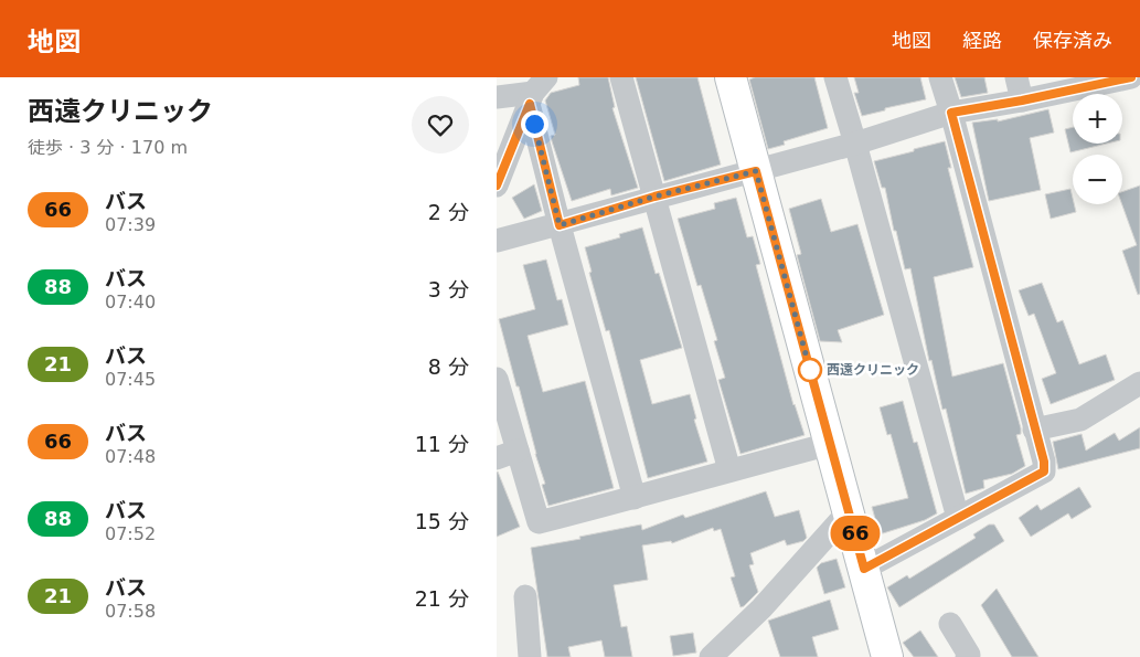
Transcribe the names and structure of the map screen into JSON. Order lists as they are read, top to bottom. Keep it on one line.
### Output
{"places":["西遠クリニック"],"lines":["bus line 66"],"page":{"header":"地図","nav":["地図","経路","保存済み"],"heading":["西遠クリニック","徒歩 · 3 分 · 170 m"],"on_map":"66","map_buttons":["+","−"],"list":[{"mark":"66","name":"バス","note":"07:39","value":"2 分"},{"mark":"88","name":"バス","note":"07:40","value":"3 分"},{"mark":"21","name":"バス","note":"07:45","value":"8 分"},{"mark":"66","name":"バス","note":"07:48","value":"11 分"},{"mark":"88","name":"バス","note":"07:52","value":"15 分"},{"mark":"21","name":"バス","note":"07:58","value":"21 分"}]}}
